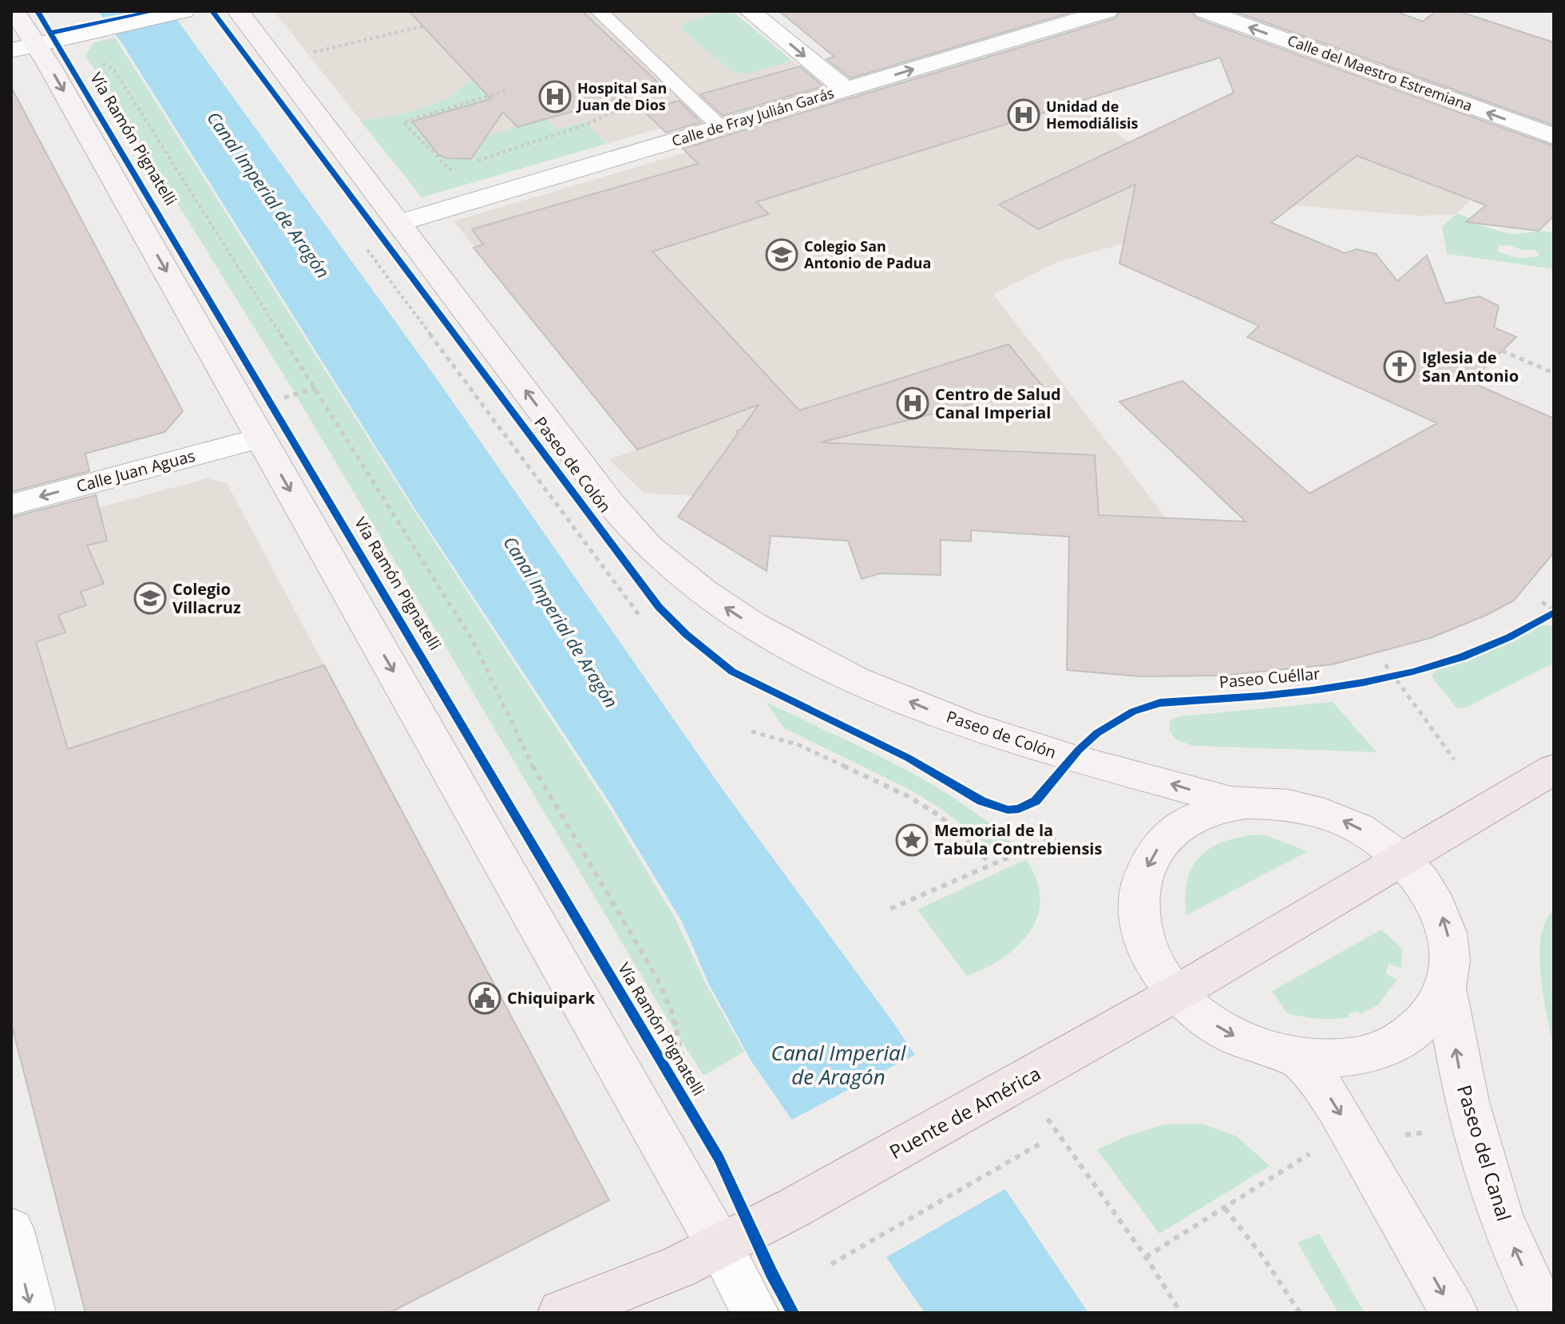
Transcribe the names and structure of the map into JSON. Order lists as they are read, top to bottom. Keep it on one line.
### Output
{"streets":{"main road":["Paseo de Colón","Puente de América","Paseo del Canal"],"street":["Calle del Maestro Estremiana","Calle de Fray Julián Garás","Calle Juan Aguas"],"cycle path":["Vía Ramón Pignatelli","Paseo Cuéllar"]},"crossings":[["Calle de Fray Julián Garás","Paseo de Colón"],["Paseo de Colón","Paseo del Canal"],["Puente de América","Paseo del Canal"]],"one_way":["Calle del Maestro Estremiana","Calle de Fray Julián Garás","Paseo de Colón","Calle Juan Aguas"],"water":["Canal Imperial de Aragón"],"places":{"hospital":["Hospital San Juan de Dios","Unidad de Hemodiálisis","Centro de Salud Canal Imperial"],"school or university":["Colegio San Antonio de Padua","Colegio Villacruz"],"church":["Iglesia de San Antonio"],"place":["Memorial de la Tabula Contrebiensis"],"public building":["Chiquipark"]}}
